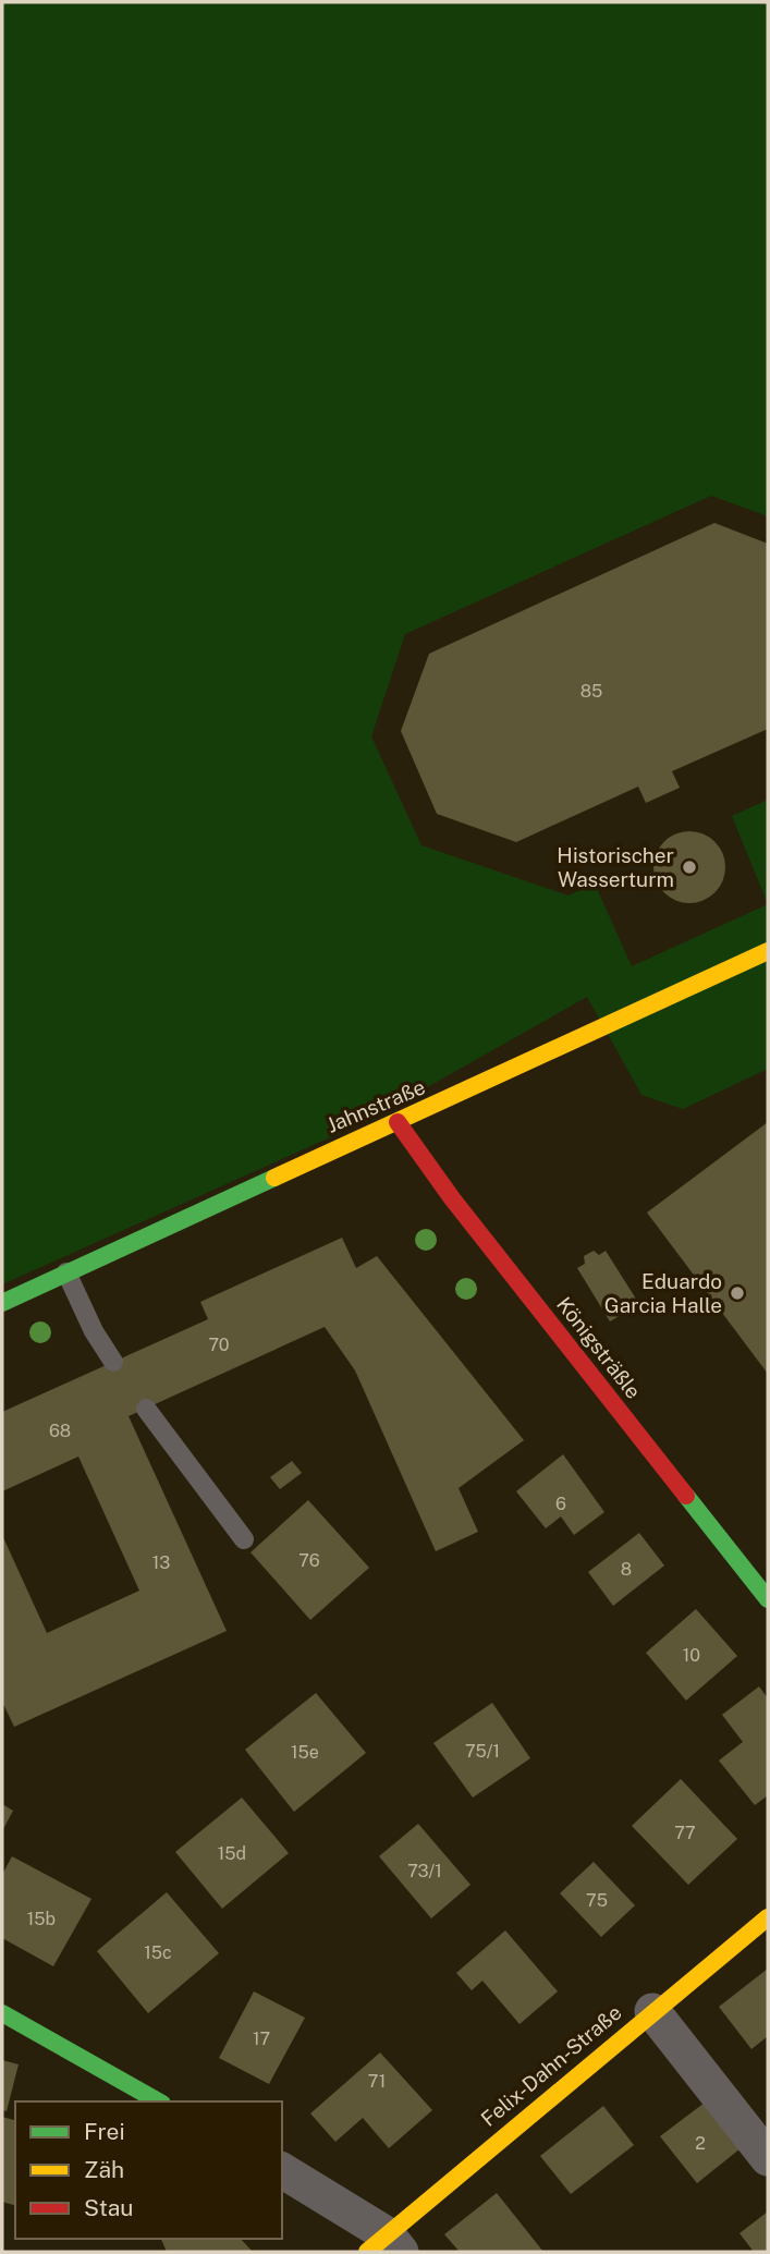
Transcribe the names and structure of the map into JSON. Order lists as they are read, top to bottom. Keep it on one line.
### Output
{"streets":{"street":["Jahnstraße","Königsträßle","Felix-Dahn-Straße"]},"crossings":[["Jahnstraße","Königsträßle"]],"places":["Historischer Wasserturm","Eduardo Garcia Halle"],"house_numbers":["85","70","68","6","76","13","8","10","75/1","15e","77","15d","73/1","75","15b","15c","17","71","2"],"legend":["Frei","Zäh","Stau"]}
